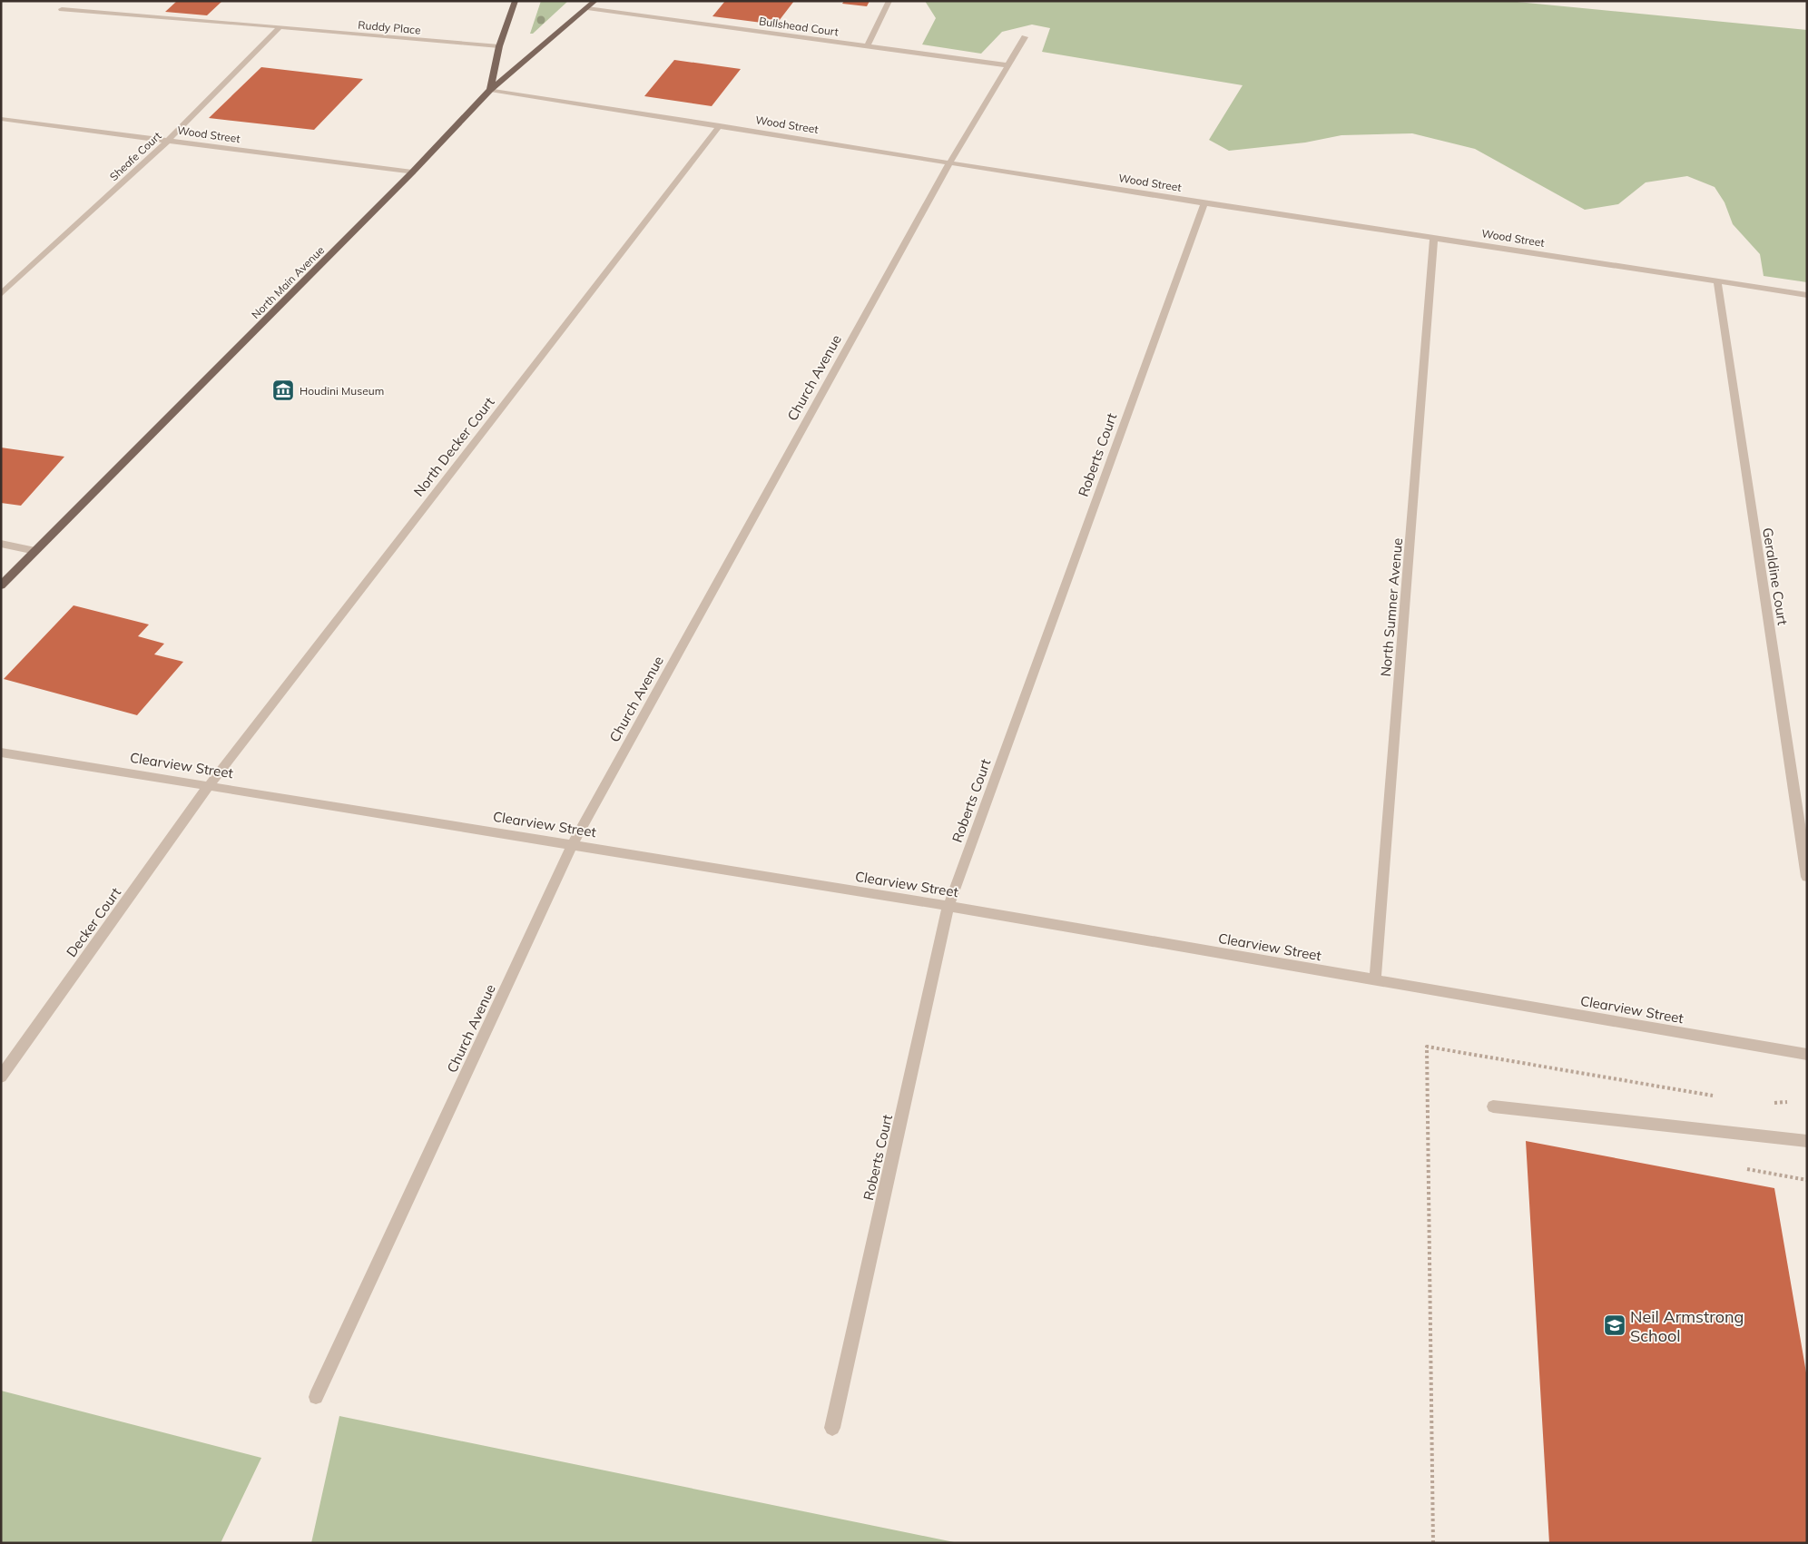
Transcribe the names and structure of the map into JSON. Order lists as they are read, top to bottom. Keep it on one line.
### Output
{"streets":{"main road":["North Main Avenue"],"street":["Bullshead Court","Ruddy Place","Wood Street","Sheafe Court","Church Avenue","North Decker Court","Roberts Court","Geraldine Court","North Sumner Avenue","Clearview Street","Decker Court"]},"crossings":[["Bullshead Court","North Main Avenue"],["Bullshead Court","Church Avenue"],["Ruddy Place","Sheafe Court"],["Wood Street","Sheafe Court"],["Wood Street","North Main Avenue"],["Wood Street","Church Avenue"],["Wood Street","North Decker Court"],["Wood Street","Roberts Court"],["Wood Street","Geraldine Court"],["Wood Street","North Sumner Avenue"],["Church Avenue","Clearview Street"],["North Decker Court","Clearview Street"],["North Decker Court","Decker Court"],["Roberts Court","Clearview Street"],["North Sumner Avenue","Clearview Street"],["Clearview Street","Decker Court"]],"places":{"museum":["Houdini Museum"],"school or university":["Neil Armstrong School"]}}
